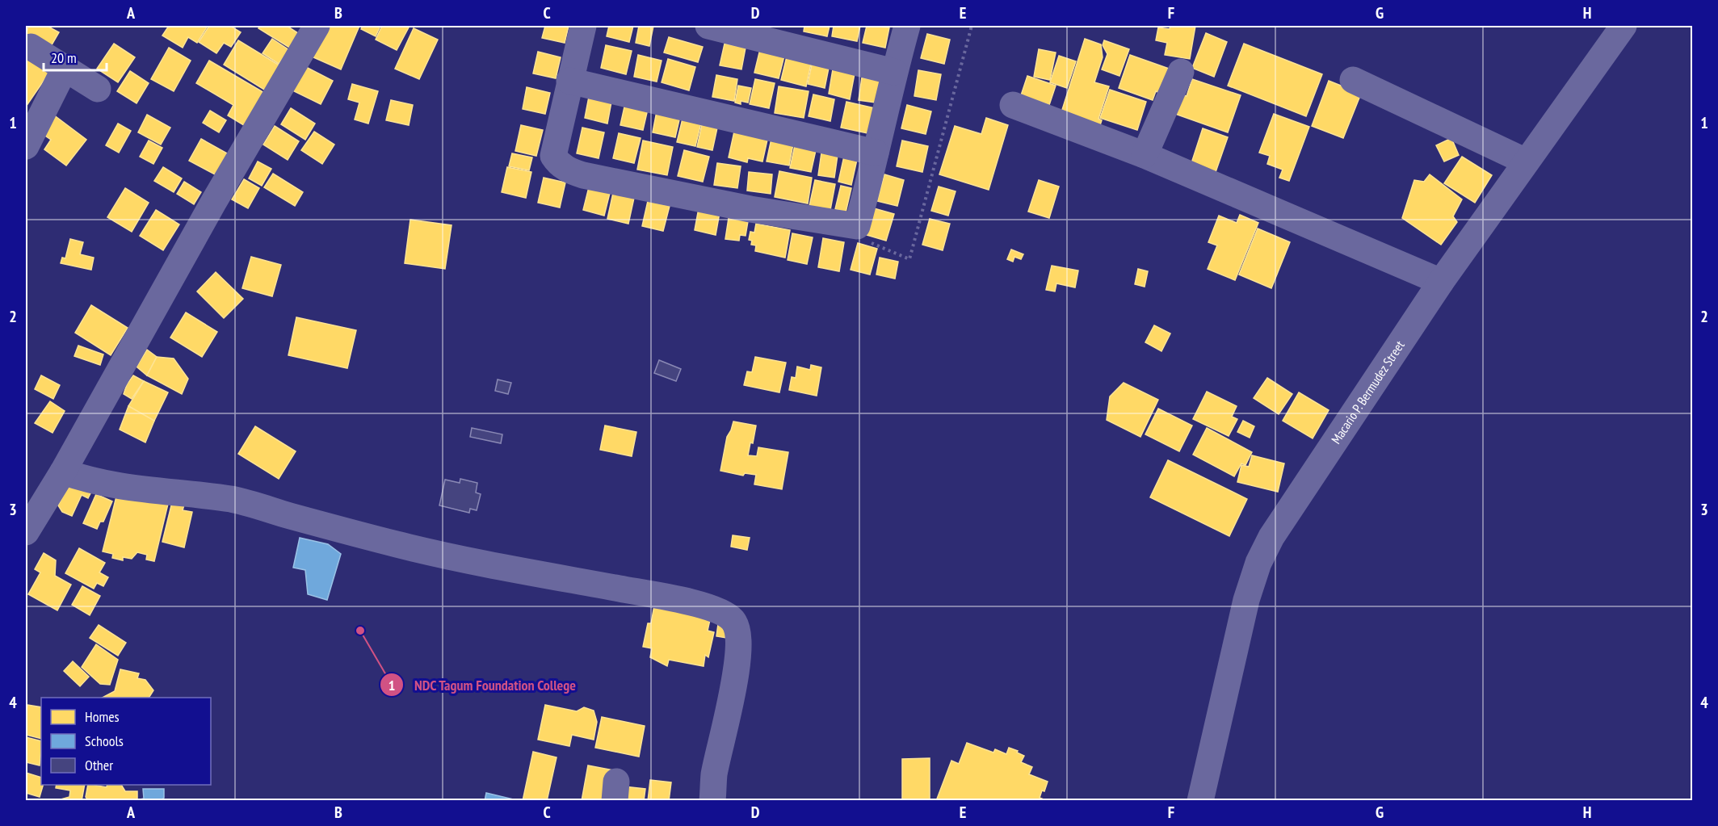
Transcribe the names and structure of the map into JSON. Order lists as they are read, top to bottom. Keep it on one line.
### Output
{"streets":{"street":["Macario P. Bermudez Street"]},"places":["NDC Tagum Foundation College"],"legend":["Homes","Schools","Other"],"scale_bar":"20 m","grid":{"columns":["A","B","C","D","E","F","G","H"],"rows":["1","2","3","4"]}}
